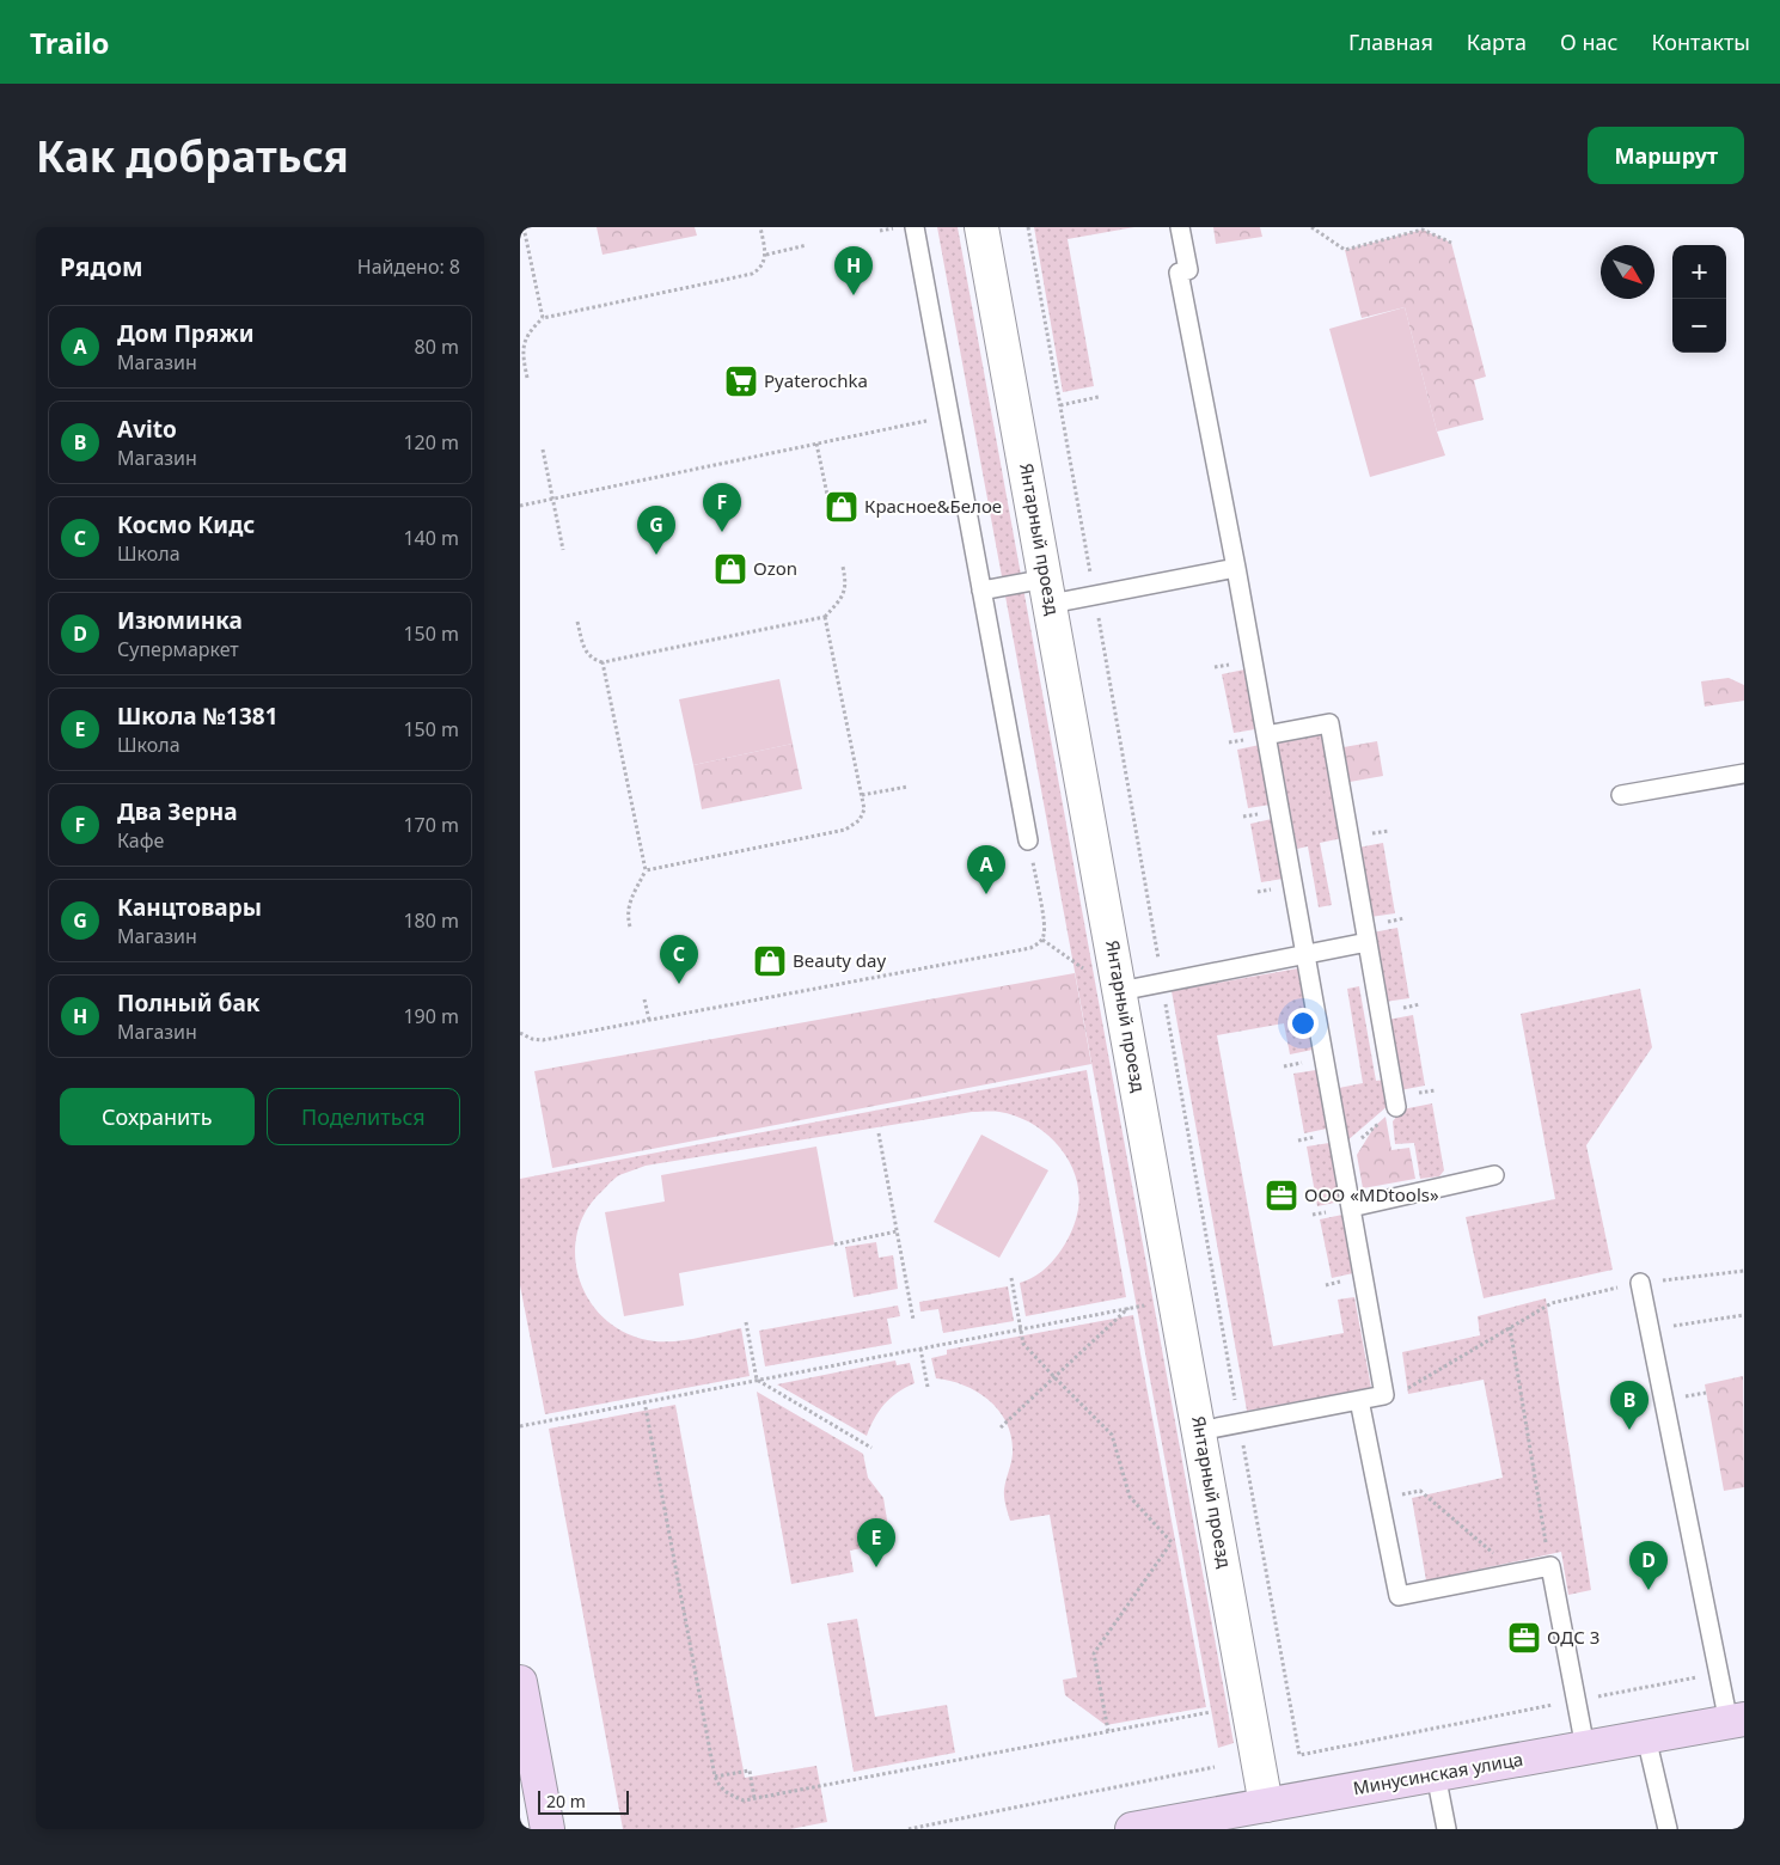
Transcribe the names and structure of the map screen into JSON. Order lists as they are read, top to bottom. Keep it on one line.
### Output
{"streets":{"street":["Янтарный проезд","Минусинская улица"]},"crossings":[["Янтарный проезд","Минусинская улица"]],"places":{"supermarket":["Pyaterochka"],"shop":["Красное&Белое","Ozon","Beauty day"],"office":["ООО «MDtools»","ОДС 3"]},"scale_bar":"20 m","north":"bottom right","page":{"header":"Trailo","nav":["Главная","Карта","О нас","Контакты"],"buttons":["Маршрут",["Сохранить","Поделиться"]],"title":"Как добраться","heading":["Рядом","Найдено: 8"],"map_buttons":["+","−"],"pins":["H","F","G","A","C","B","E","D"],"list":[{"mark":"A","name":"Дом Пряжи","note":"Магазин","value":"80 m"},{"mark":"B","name":"Avito","note":"Магазин","value":"120 m"},{"mark":"C","name":"Космо Кидс","note":"Школа","value":"140 m"},{"mark":"D","name":"Изюминка","note":"Супермаркет","value":"150 m"},{"mark":"E","name":"Школа №1381","note":"Школа","value":"150 m"},{"mark":"F","name":"Два Зерна","note":"Кафе","value":"170 m"},{"mark":"G","name":"Канцтовары","note":"Магазин","value":"180 m"},{"mark":"H","name":"Полный бак","note":"Магазин","value":"190 m"}],"scale":"20 m"}}
